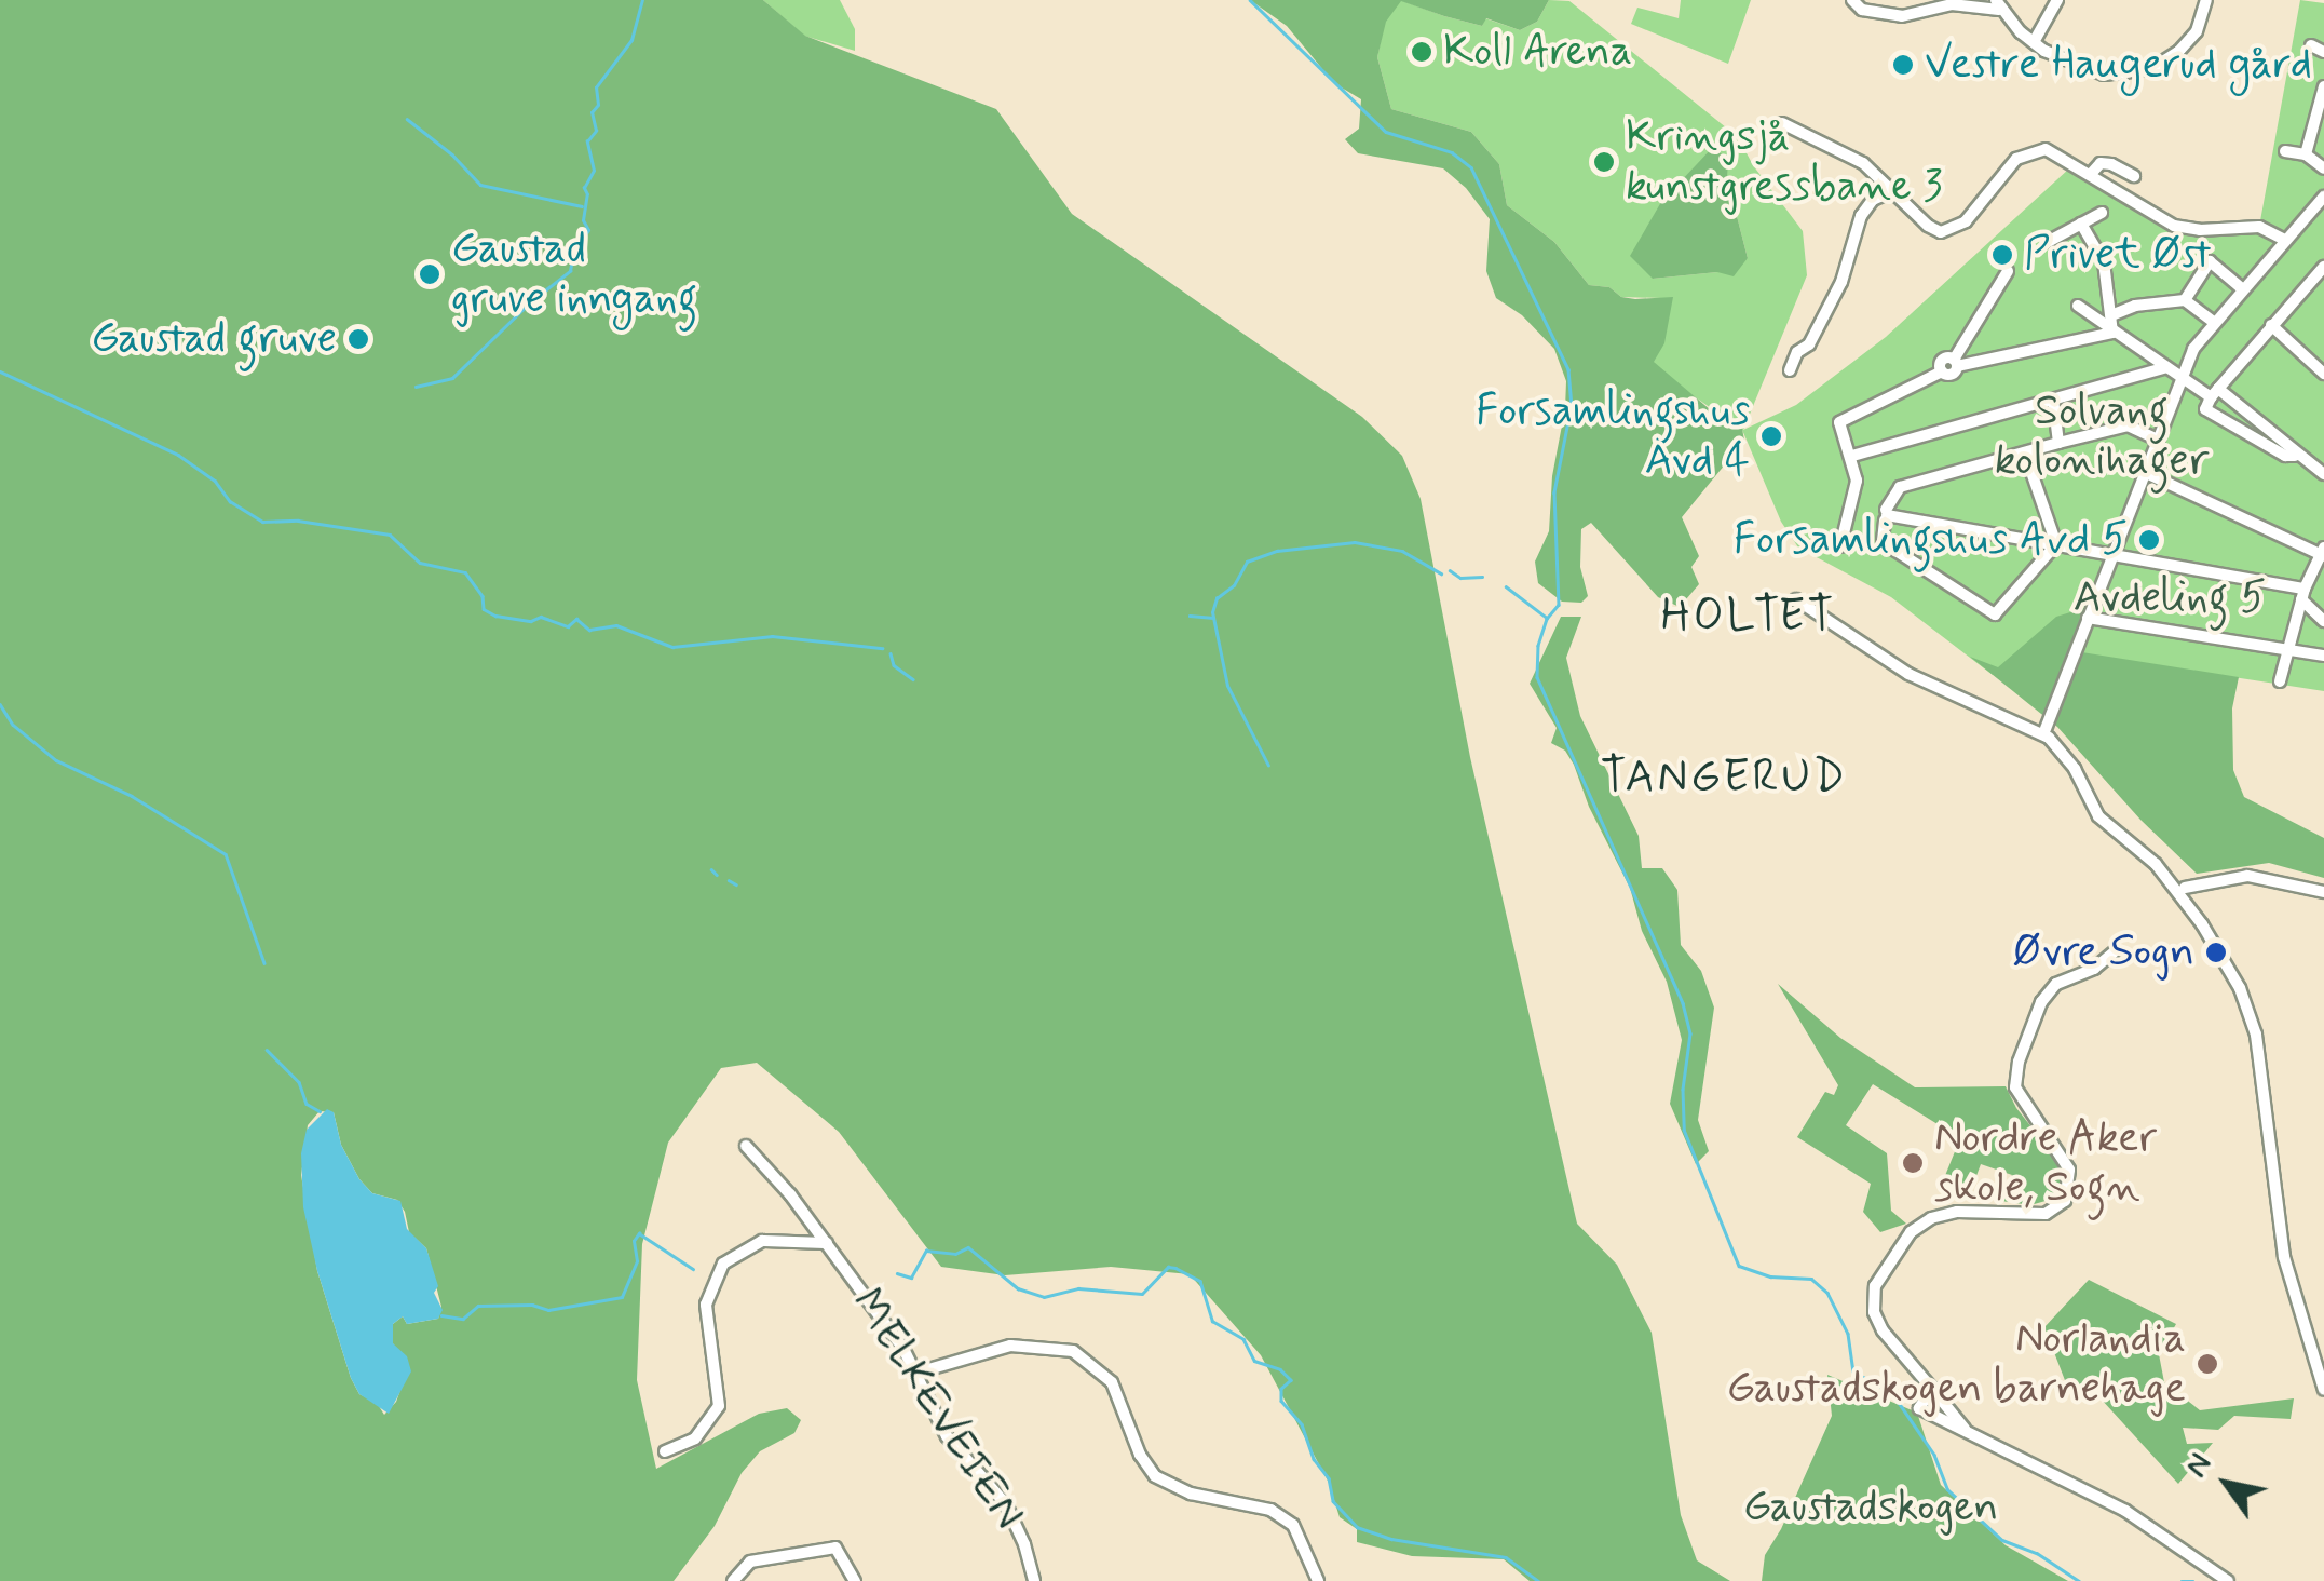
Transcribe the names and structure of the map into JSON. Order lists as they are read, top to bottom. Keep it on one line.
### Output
{"streets":{"street":["MELKEVEIEN"]},"districts":["HOLTET","TANGERUD"],"parks":["Solvang kolonihager","Avdeling 5","Gaustadskogen"],"places":["Koll Arena","Vestre Haugerud gård","Kringsjå kunstgressbane 3","Privet Øst","Gaustad gruve inngang","Gaustad gruve","Forsamlingshus Avd 4","Forsamlingshus Avd 5","Øvre Sogn","Nordre Aker skole, Sogn","Norlandia Gaustadskogen barnehage"],"north":"top left"}
